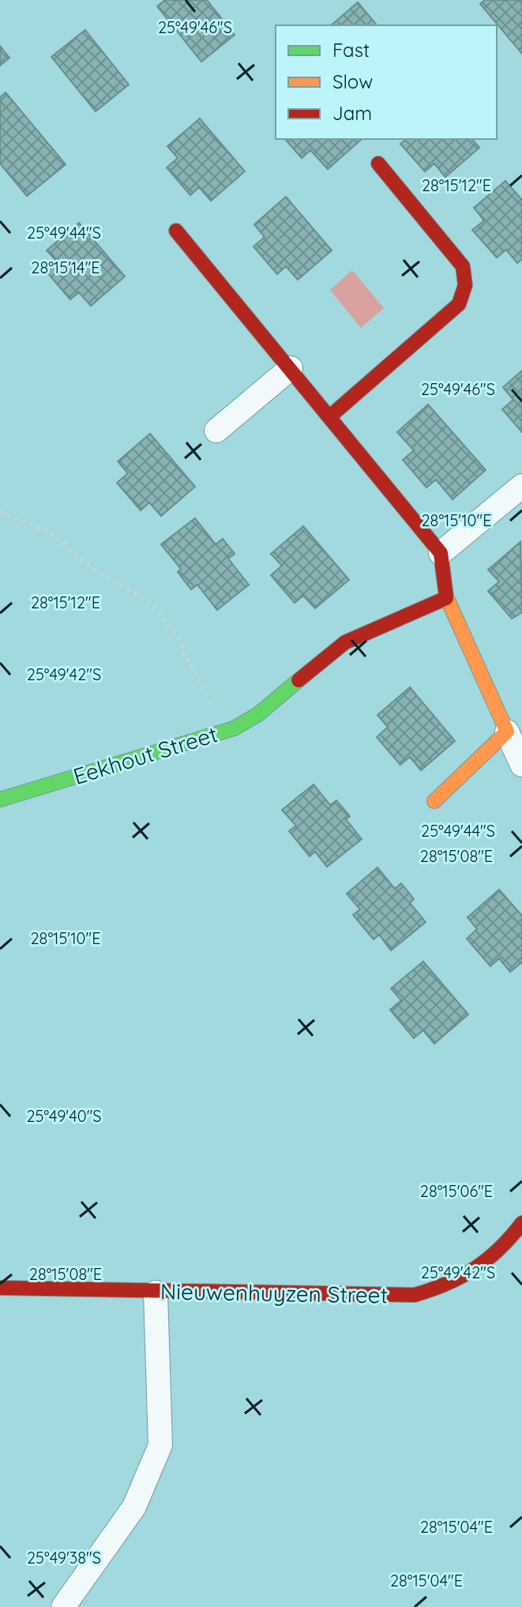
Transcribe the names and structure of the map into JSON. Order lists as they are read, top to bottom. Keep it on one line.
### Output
{"streets":{"street":["Eekhout Street","Nieuwenhuyzen Street"]},"legend":["Fast","Slow","Jam"],"coordinates":["25°49'46\"S","28°15'12\"E","25°49'44\"S","28°15'14\"E","28°15'10\"E","25°49'42\"S","28°15'08\"E","25°49'40\"S","28°15'06\"E","28°15'04\"E","25°49'38\"S"]}
